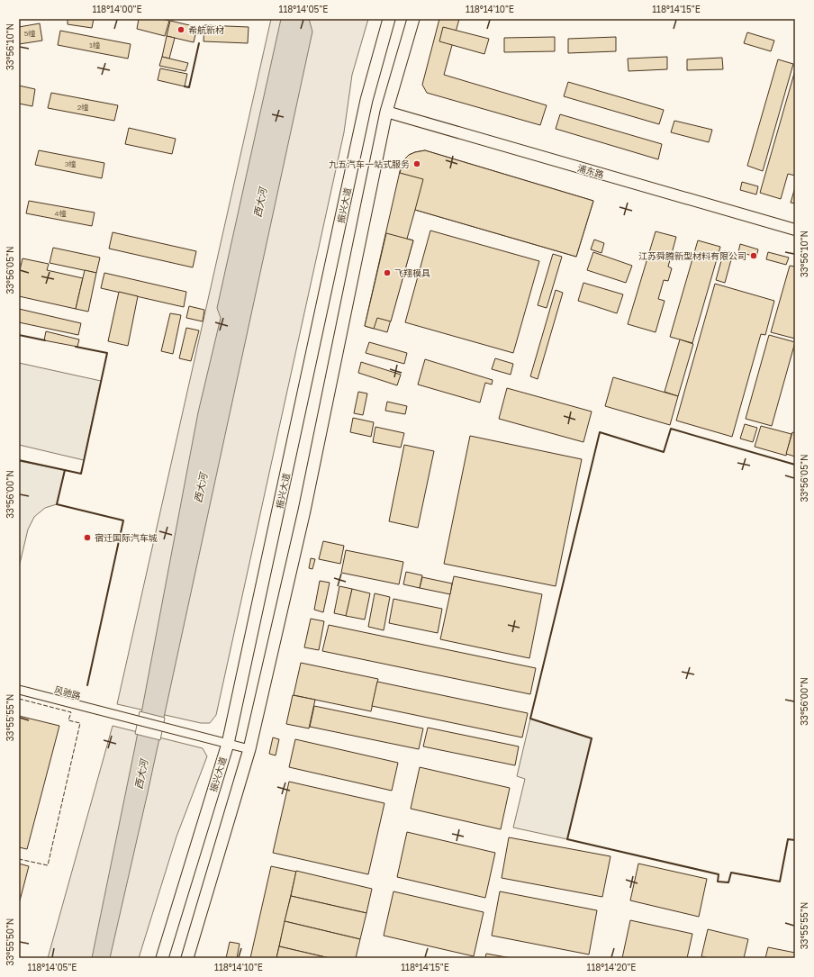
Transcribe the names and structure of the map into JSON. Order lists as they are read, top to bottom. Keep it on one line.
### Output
{"streets":{"main road":["振兴大道"],"street":["浦东路","风驰路"]},"crossings":[["振兴大道","风驰路"]],"water":["西大河"],"places":["希航新材","九五汽车一站式服务","江苏舜腾新型材料有限公司","飞翔模具","宿迁国际汽车城"],"house_numbers":["5幢","1幢","2幢","3幢","4幢"],"coordinates":["118°14'00\"E","118°14'05\"E","118°14'10\"E","118°14'15\"E","33°56'10\"N","33°56'05\"N","33°56'00\"N","33°55'55\"N","33°55'50\"N","118°14'20\"E"]}
